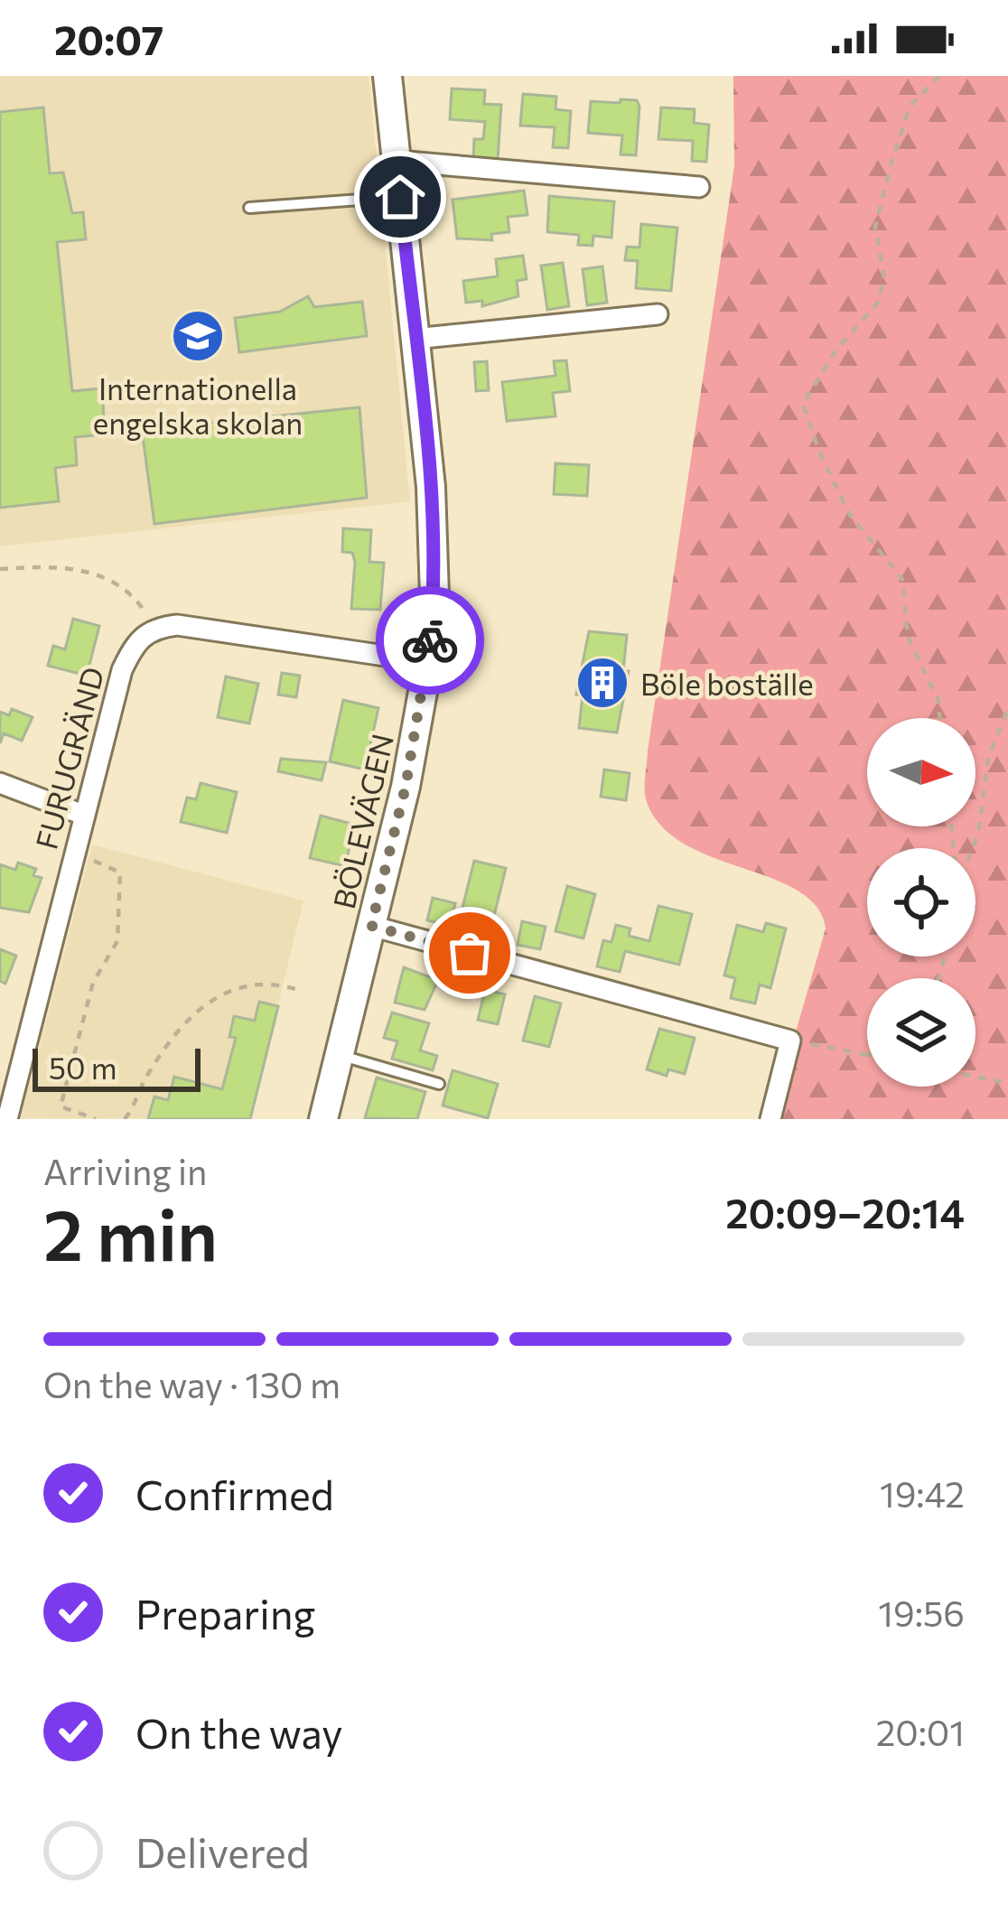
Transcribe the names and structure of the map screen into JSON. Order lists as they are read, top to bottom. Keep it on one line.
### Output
{"streets":{"street":["FURUGRÄND","BÖLEVÄGEN"]},"places":{"school or university":["Internationella engelska skolan"],"building":["Böle boställe"]},"scale_bar":"50 m","north":"right","page":{"status":"20:07","scale":"50 m","heading":["2 min","Arriving in","20:09–20:14"],"bar":"On the way · 130 m","list":[["Confirmed","19:42"],["Preparing","19:56"],["On the way","20:01"],"Delivered"]}}
